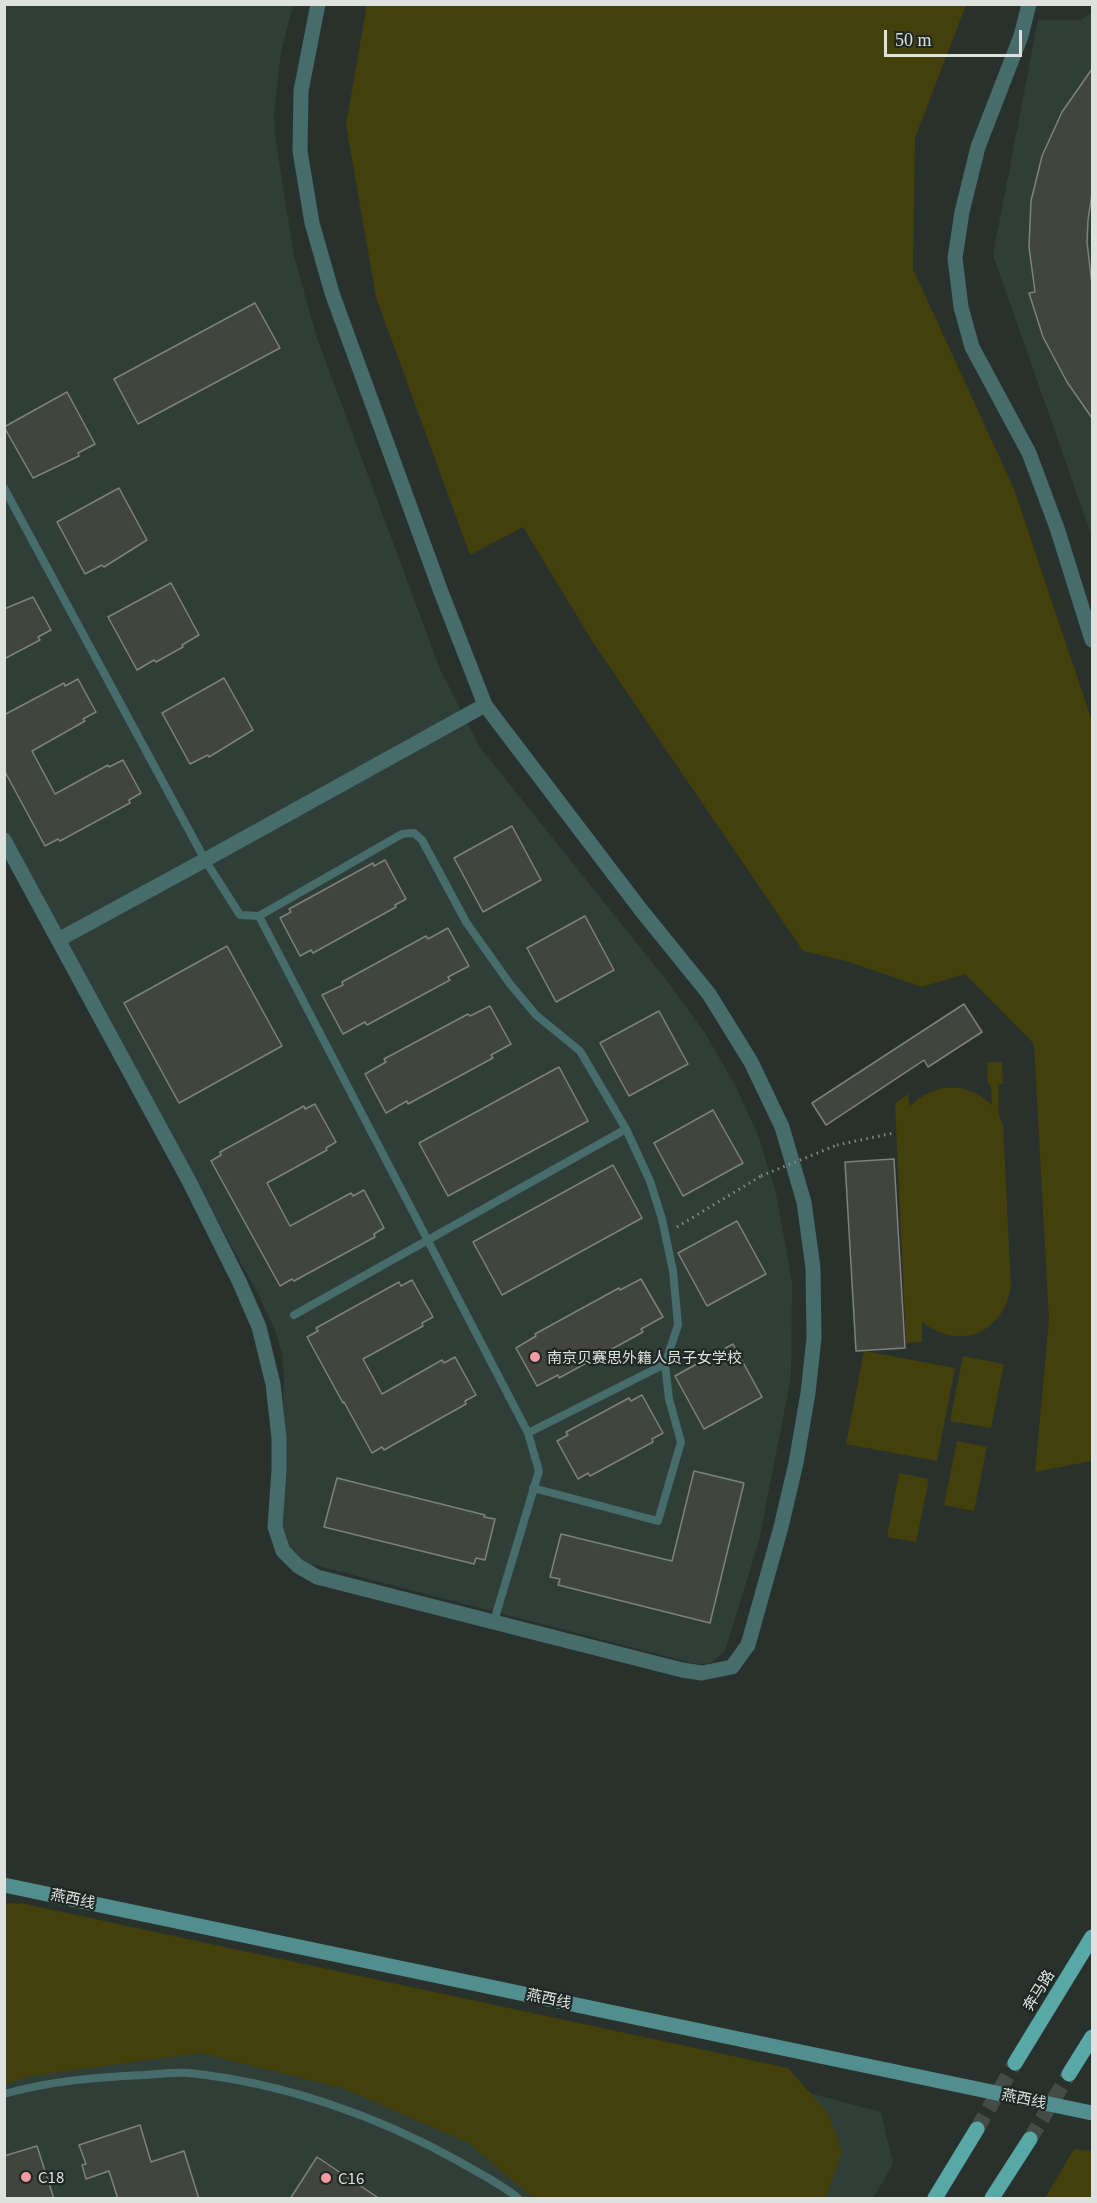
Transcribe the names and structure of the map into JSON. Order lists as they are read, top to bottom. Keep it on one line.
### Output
{"streets":{"main road":["燕西线","奔马路"]},"places":["南京贝赛思外籍人员子女学校","C18","C16"],"scale_bar":"50 m"}
